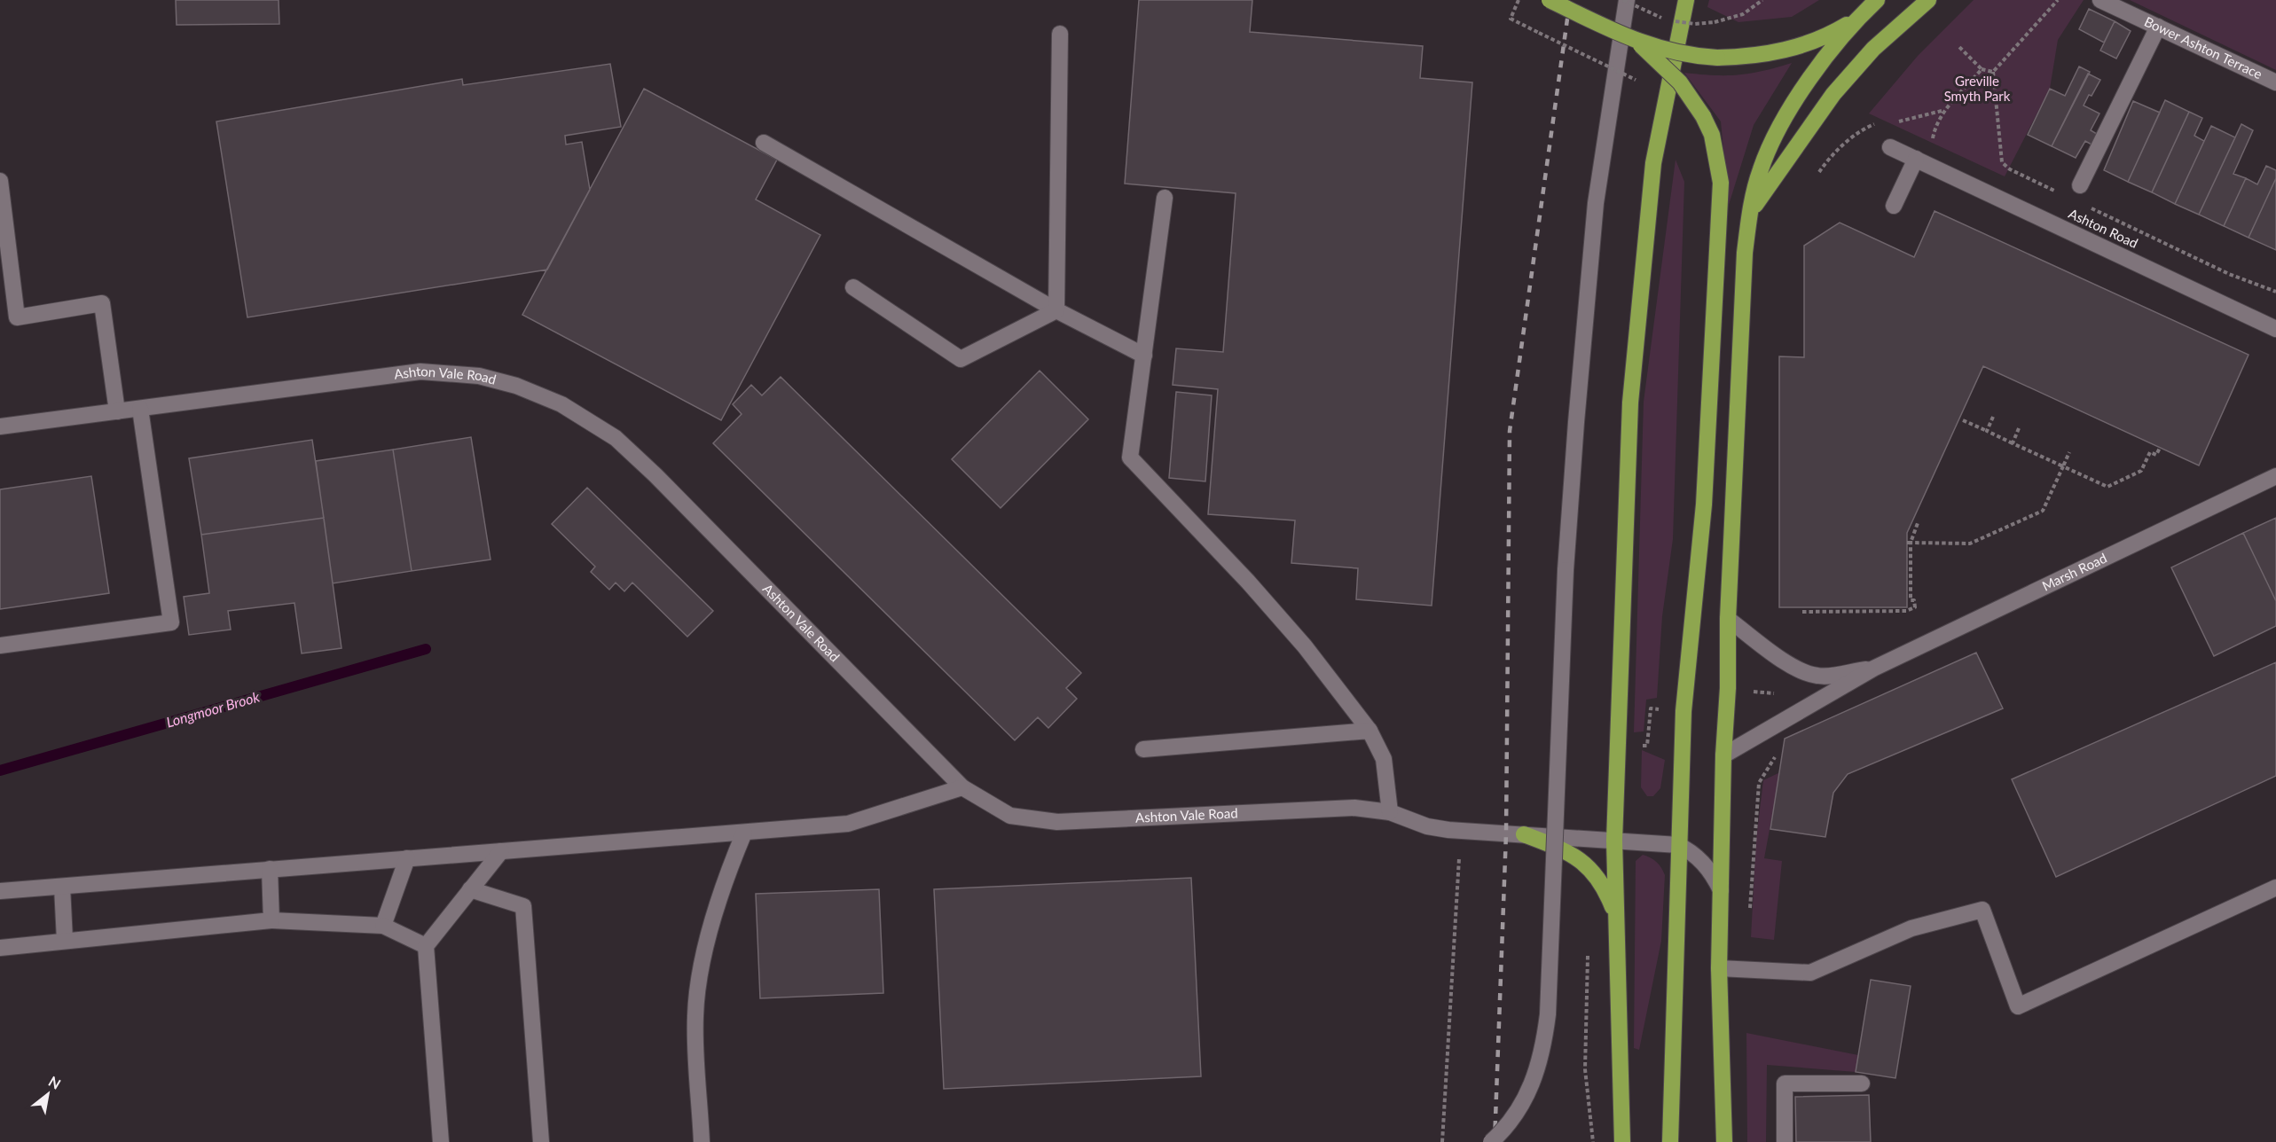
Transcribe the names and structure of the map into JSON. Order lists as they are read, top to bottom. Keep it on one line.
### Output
{"streets":{"street":["Bower Ashton Terrace","Ashton Road","Ashton Vale Road","Marsh Road"]},"water":["Longmoor Brook"],"parks":["Greville Smyth Park"],"north":"top right"}
